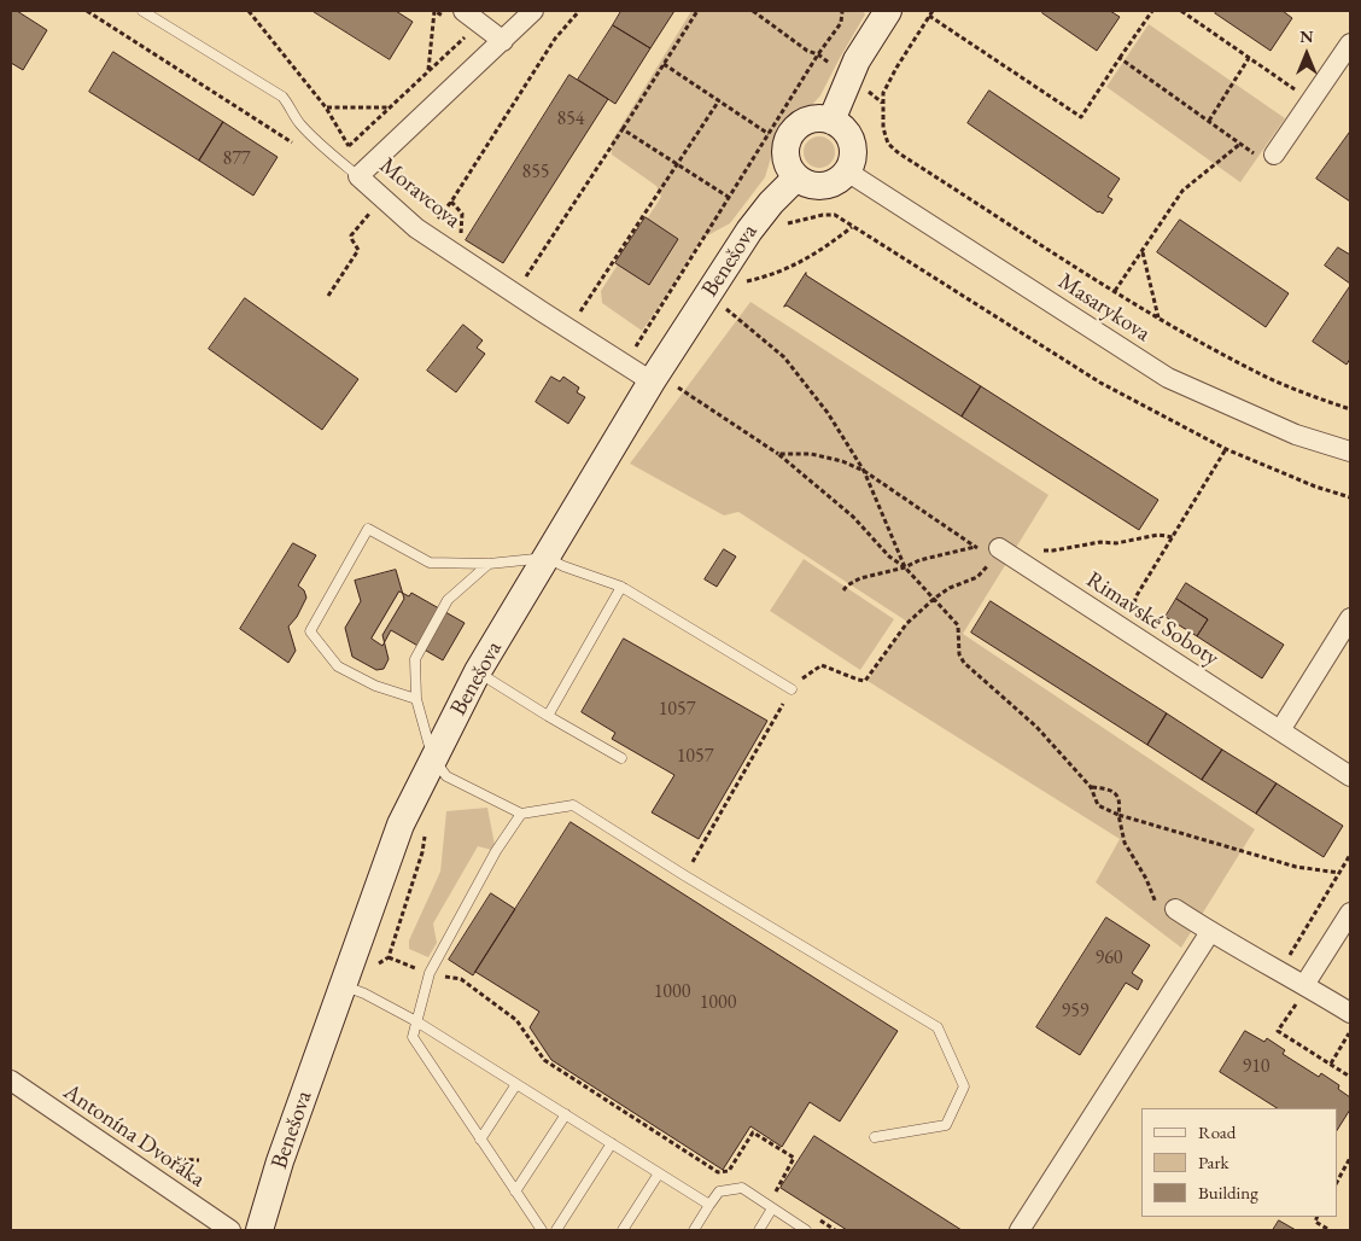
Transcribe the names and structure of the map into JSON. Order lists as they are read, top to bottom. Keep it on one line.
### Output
{"streets":{"street":["Moravcova","Benešova","Masarykova","Rimavské Soboty","Antonína Dvořáka"]},"crossings":[["Moravcova","Benešova"],["Benešova","Masarykova"]],"house_numbers":["854","877","855","1057","1057","960","1000","1000","959","910"],"legend":["Road","Park","Building"],"north":"top"}
